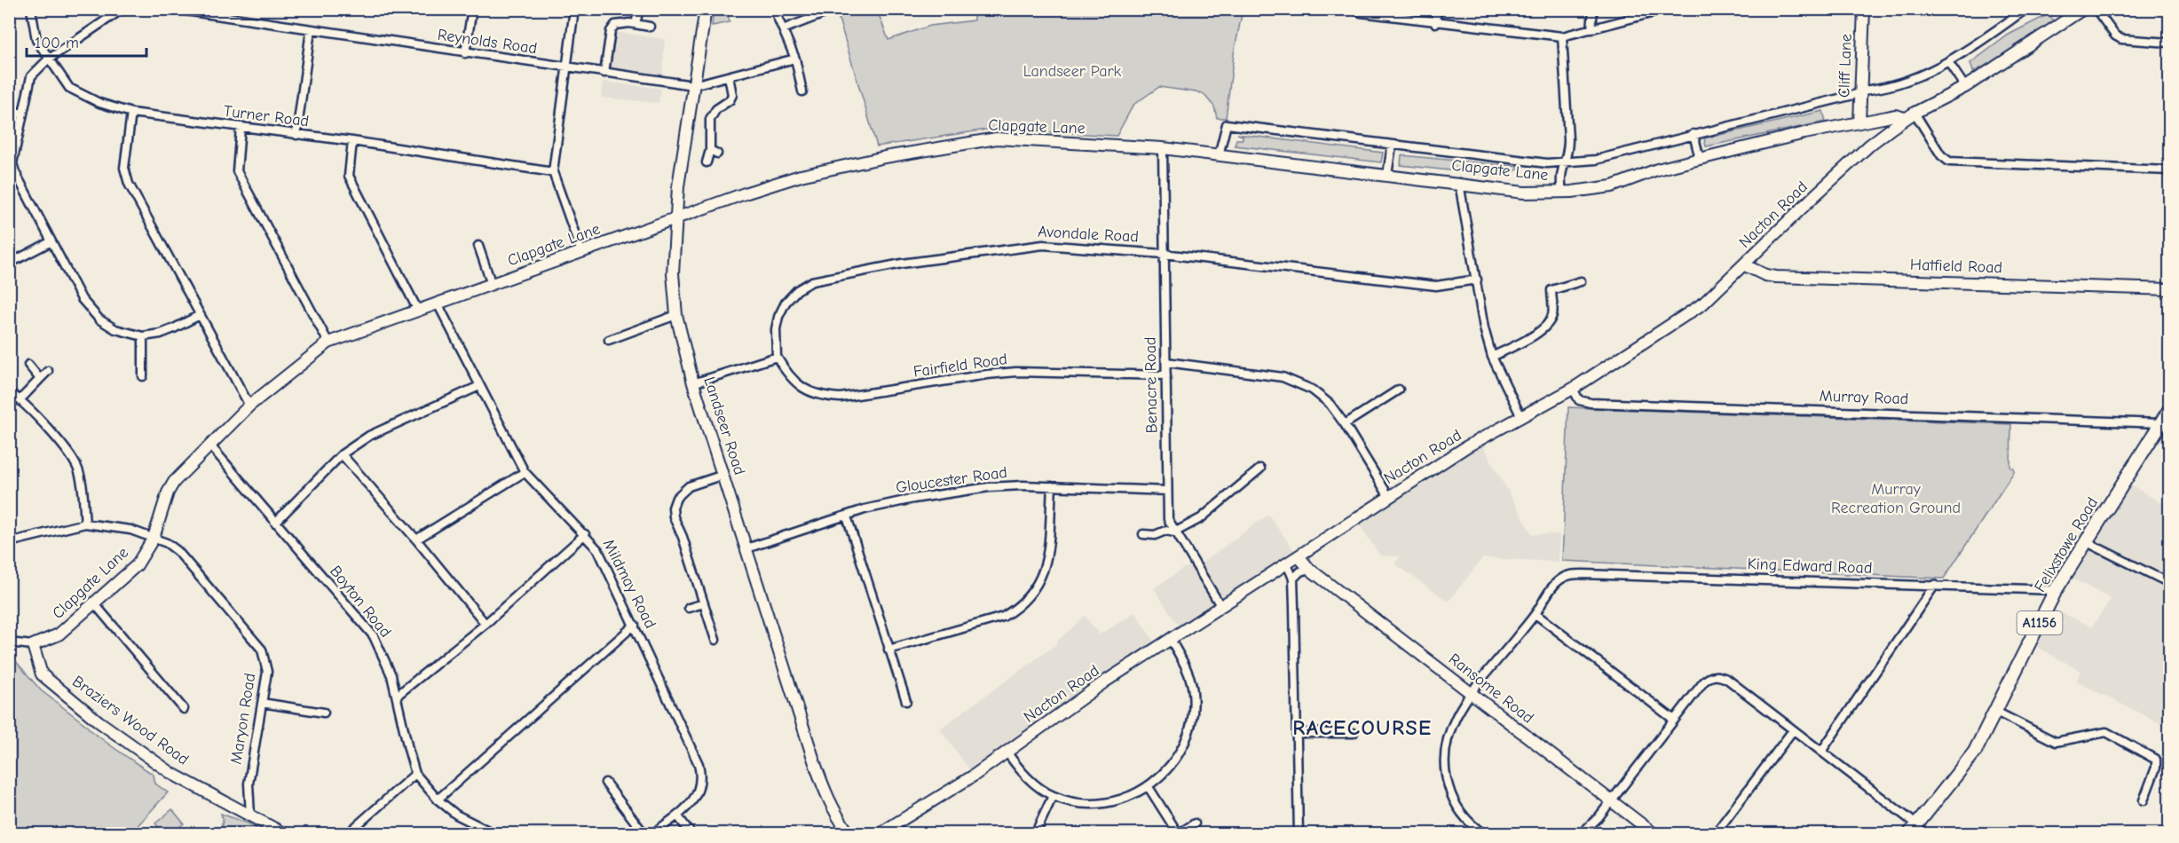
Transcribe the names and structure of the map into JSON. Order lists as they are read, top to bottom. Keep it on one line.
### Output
{"streets":{"main road":["Felixstowe Road","A1156"],"street":["Reynolds Road","Cliff Lane","Turner Road","Clapgate Lane","Nacton Road","Avondale Road","Hatfield Road","Fairfield Road","Benacre Road","Murray Road","Landseer Road","Gloucester Road","King Edward Road","Mildmay Road","Boyton Road","Ransome Road","Maryon Road","Braziers Wood Road"]},"crossings":[["Reynolds Road","Landseer Road"],["Cliff Lane","Clapgate Lane"],["Clapgate Lane","Nacton Road"],["Clapgate Lane","Benacre Road"],["Clapgate Lane","Landseer Road"],["Clapgate Lane","Mildmay Road"],["Clapgate Lane","Boyton Road"],["Clapgate Lane","Maryon Road"],["Clapgate Lane","Braziers Wood Road"],["Nacton Road","Hatfield Road"],["Nacton Road","Benacre Road"],["Nacton Road","Murray Road"],["Nacton Road","Ransome Road"],["Avondale Road","Fairfield Road"],["Avondale Road","Benacre Road"],["Fairfield Road","Benacre Road"],["Benacre Road","Gloucester Road"],["Murray Road","Felixstowe Road"],["Landseer Road","Gloucester Road"],["Felixstowe Road","King Edward Road"],["Maryon Road","Braziers Wood Road"]],"districts":["RACECOURSE"],"parks":["Landseer Park","Murray Recreation Ground"],"scale_bar":"100 m"}
